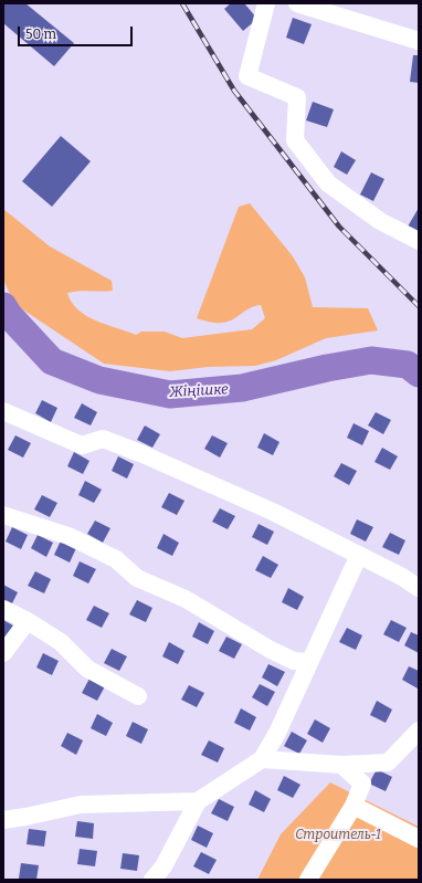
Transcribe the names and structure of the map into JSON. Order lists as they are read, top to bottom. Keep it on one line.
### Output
{"water":["Жіңішке"],"parks":["Строитель-1"],"scale_bar":"50 m"}
